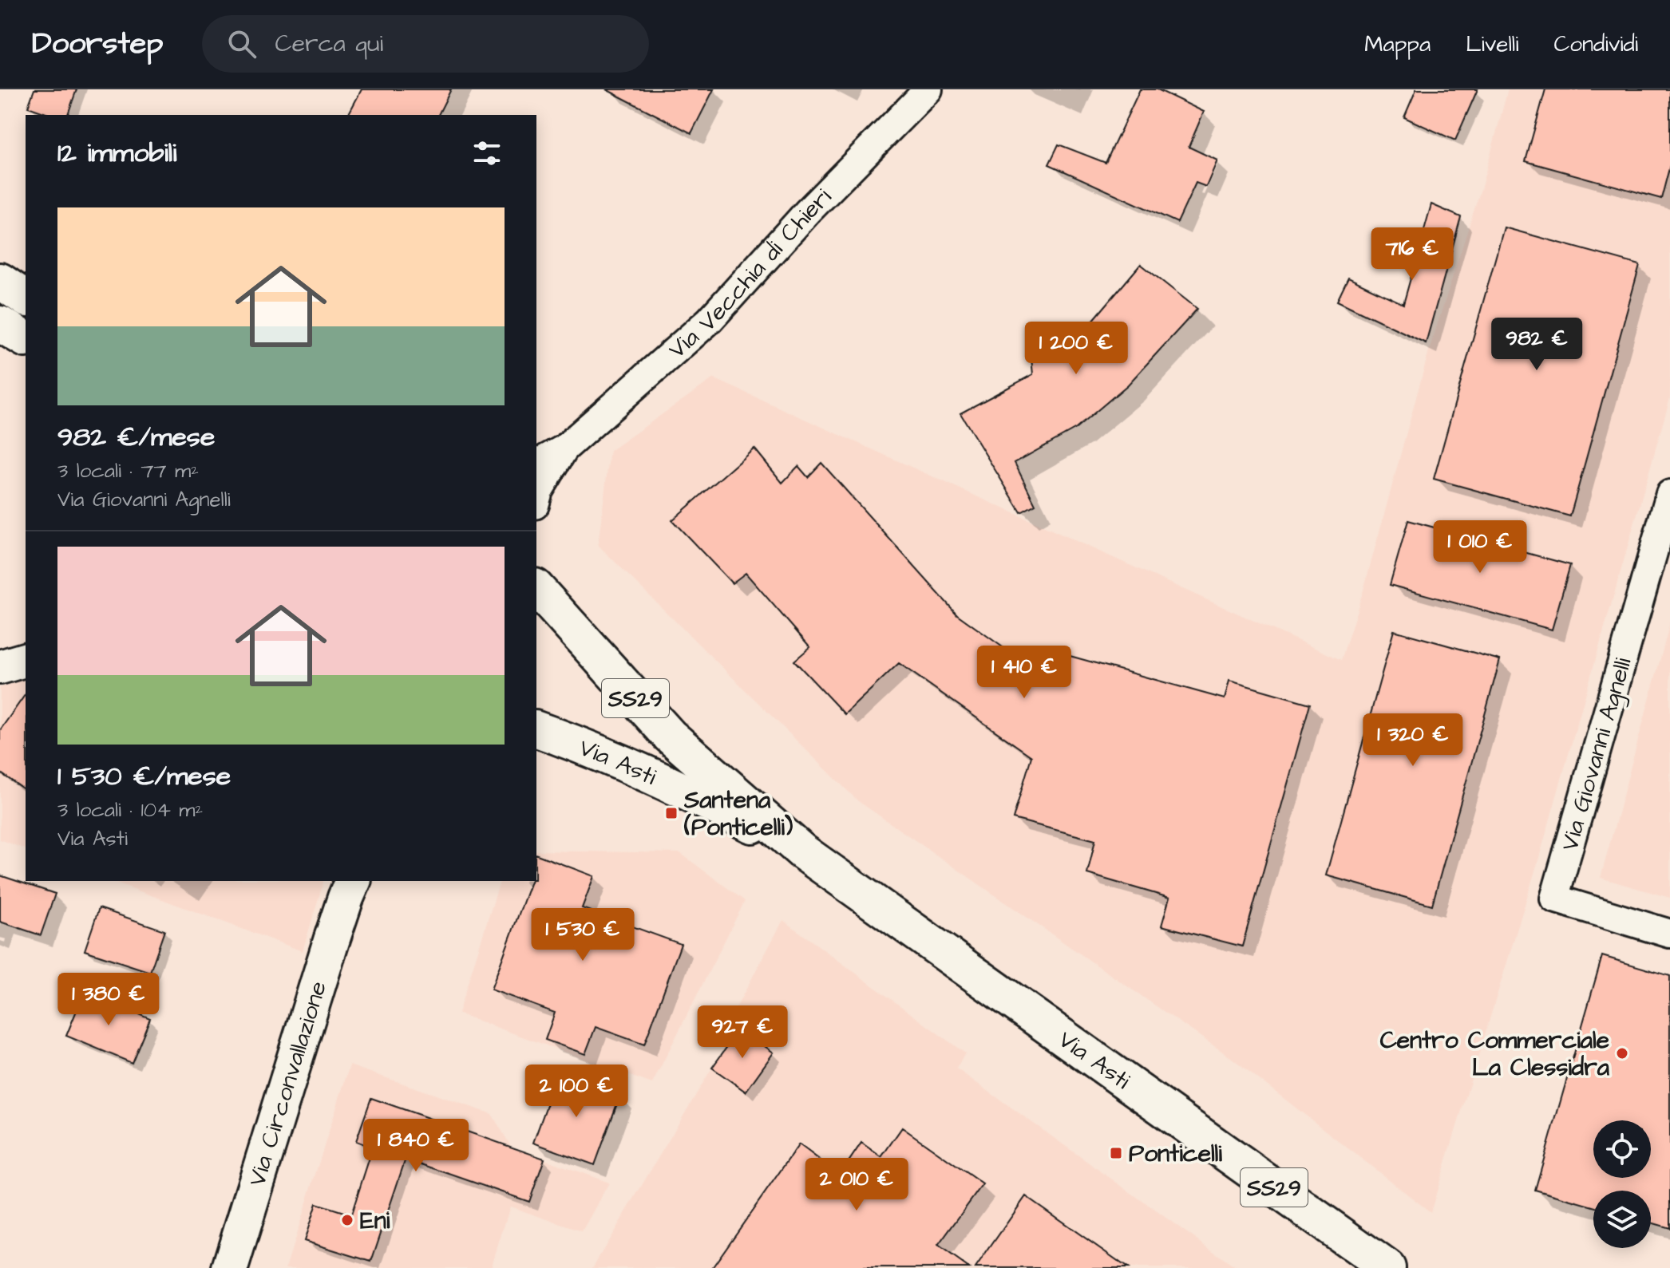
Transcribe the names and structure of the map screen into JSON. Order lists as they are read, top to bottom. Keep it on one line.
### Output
{"streets":{"main road":["SS29","Via Asti","Via Circonvallazione"],"street":["Via Vecchia di Chieri","Via Giovanni Agnelli"]},"places":{"transit":["Santena (Ponticelli)","Ponticelli"],"other":["Centro Commerciale La Clessidra","Eni"]},"page":{"header":"Doorstep","search":"Cerca qui","nav":["Mappa","Livelli","Condividi"],"heading":"12 immobili","list":[{"name":"982 €/mese","note":"3 locali · 77 m² · Via Giovanni Agnelli"},{"name":"1 530 €/mese","note":"3 locali · 104 m² · Via Asti"}],"price":["716 €","982 €","1 200 €","1 010 €","1 410 €","1 320 €","1 530 €","1 380 €","927 €","2 100 €","1 840 €","2 010 €"]}}
